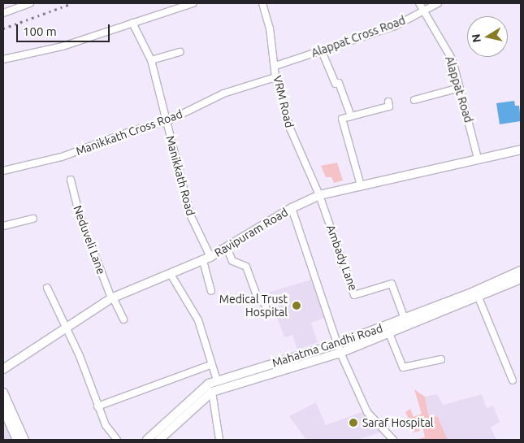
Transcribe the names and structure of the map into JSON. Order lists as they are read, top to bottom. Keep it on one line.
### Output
{"streets":{"main road":["Ravipuram Road","Mahatma Gandhi Road"],"street":["Alappat Cross Road","Alappat Road","VRM Road","Manikkath Cross Road","Manikkath Road","Neduveli Lane","Ambady Lane"]},"crossings":[["Alappat Cross Road","Alappat Road"],["Alappat Cross Road","VRM Road"],["Alappat Road","Ravipuram Road"],["VRM Road","Manikkath Cross Road"],["VRM Road","Ravipuram Road"],["VRM Road","Ambady Lane"],["Manikkath Cross Road","Manikkath Road"],["Manikkath Road","Ravipuram Road"],["Ravipuram Road","Neduveli Lane"],["Ravipuram Road","Ambady Lane"],["Ambady Lane","Mahatma Gandhi Road"]],"places":["Medical Trust Hospital","Saraf Hospital"],"scale_bar":"100 m","north":"left"}
